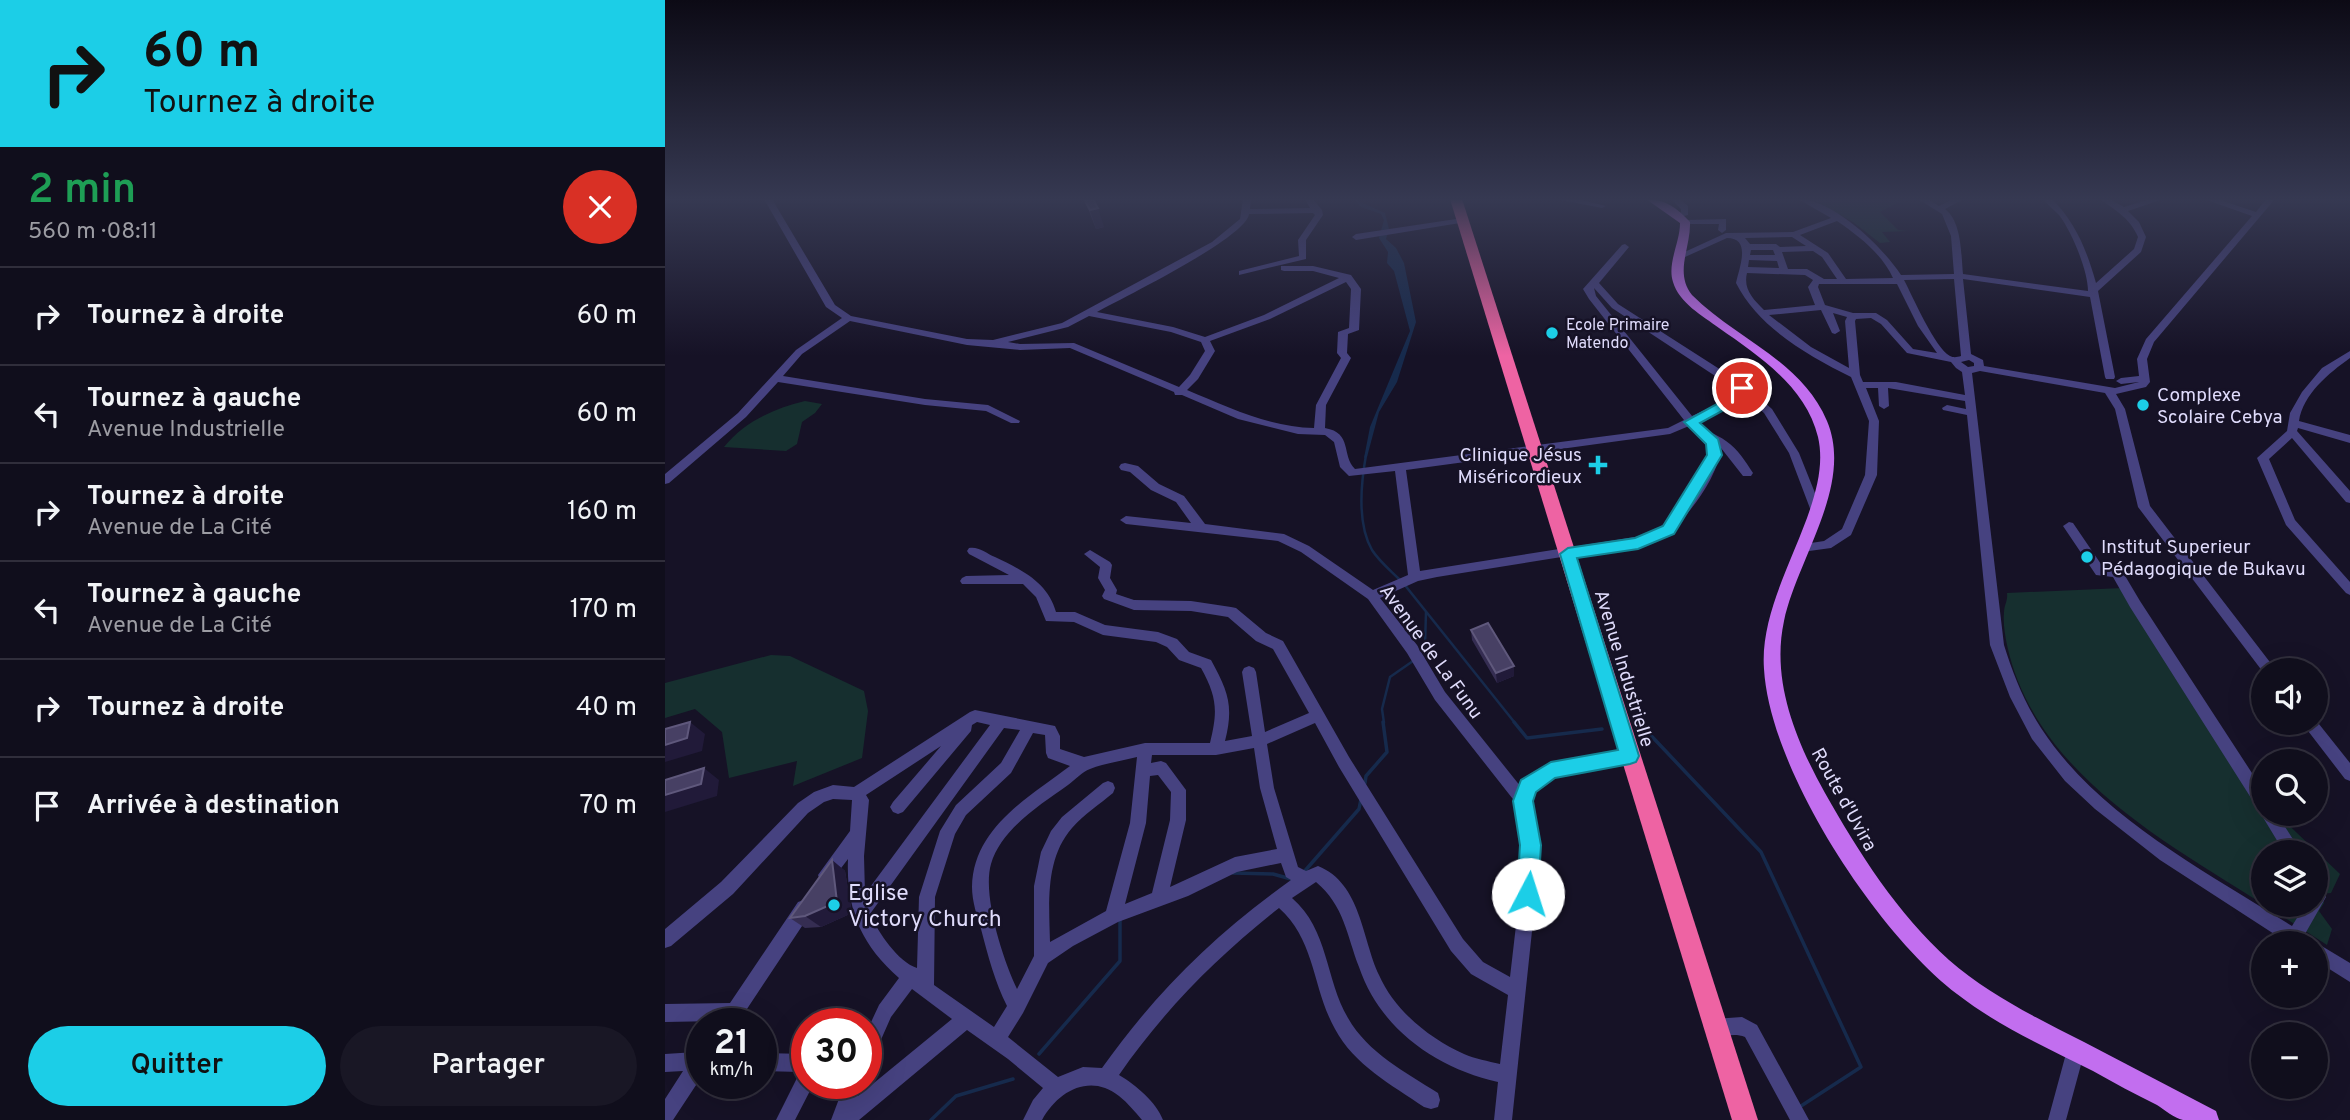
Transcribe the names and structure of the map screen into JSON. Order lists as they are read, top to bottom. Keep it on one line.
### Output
{"streets":{"highway":["Avenue Industrielle"],"main road":["Route d'Uvira"],"street":["Avenue de La Funu"]},"places":{"other":["Ecole Primaire Matendo","Complexe Scolaire Cebya","Institut Superieur Pédagogique de Bukavu","Eglise Victory Church"],"health":["Clinique Jésus Miséricordieux"]},"page":{"turn":["60 m","Tournez à droite"],"heading":["2 min","560 m · 08:11"],"list":[{"name":"Tournez à droite","value":"60 m"},{"name":"Tournez à gauche","note":"Avenue Industrielle","value":"60 m"},{"name":"Tournez à droite","note":"Avenue de La Cité","value":"160 m"},{"name":"Tournez à gauche","note":"Avenue de La Cité","value":"170 m"},{"name":"Tournez à droite","value":"40 m"},{"name":"Arrivée à destination","value":"70 m"}],"map_buttons":["+","−"],"speed":"21 km/h","limit":"30","buttons":["Quitter","Partager"]}}
